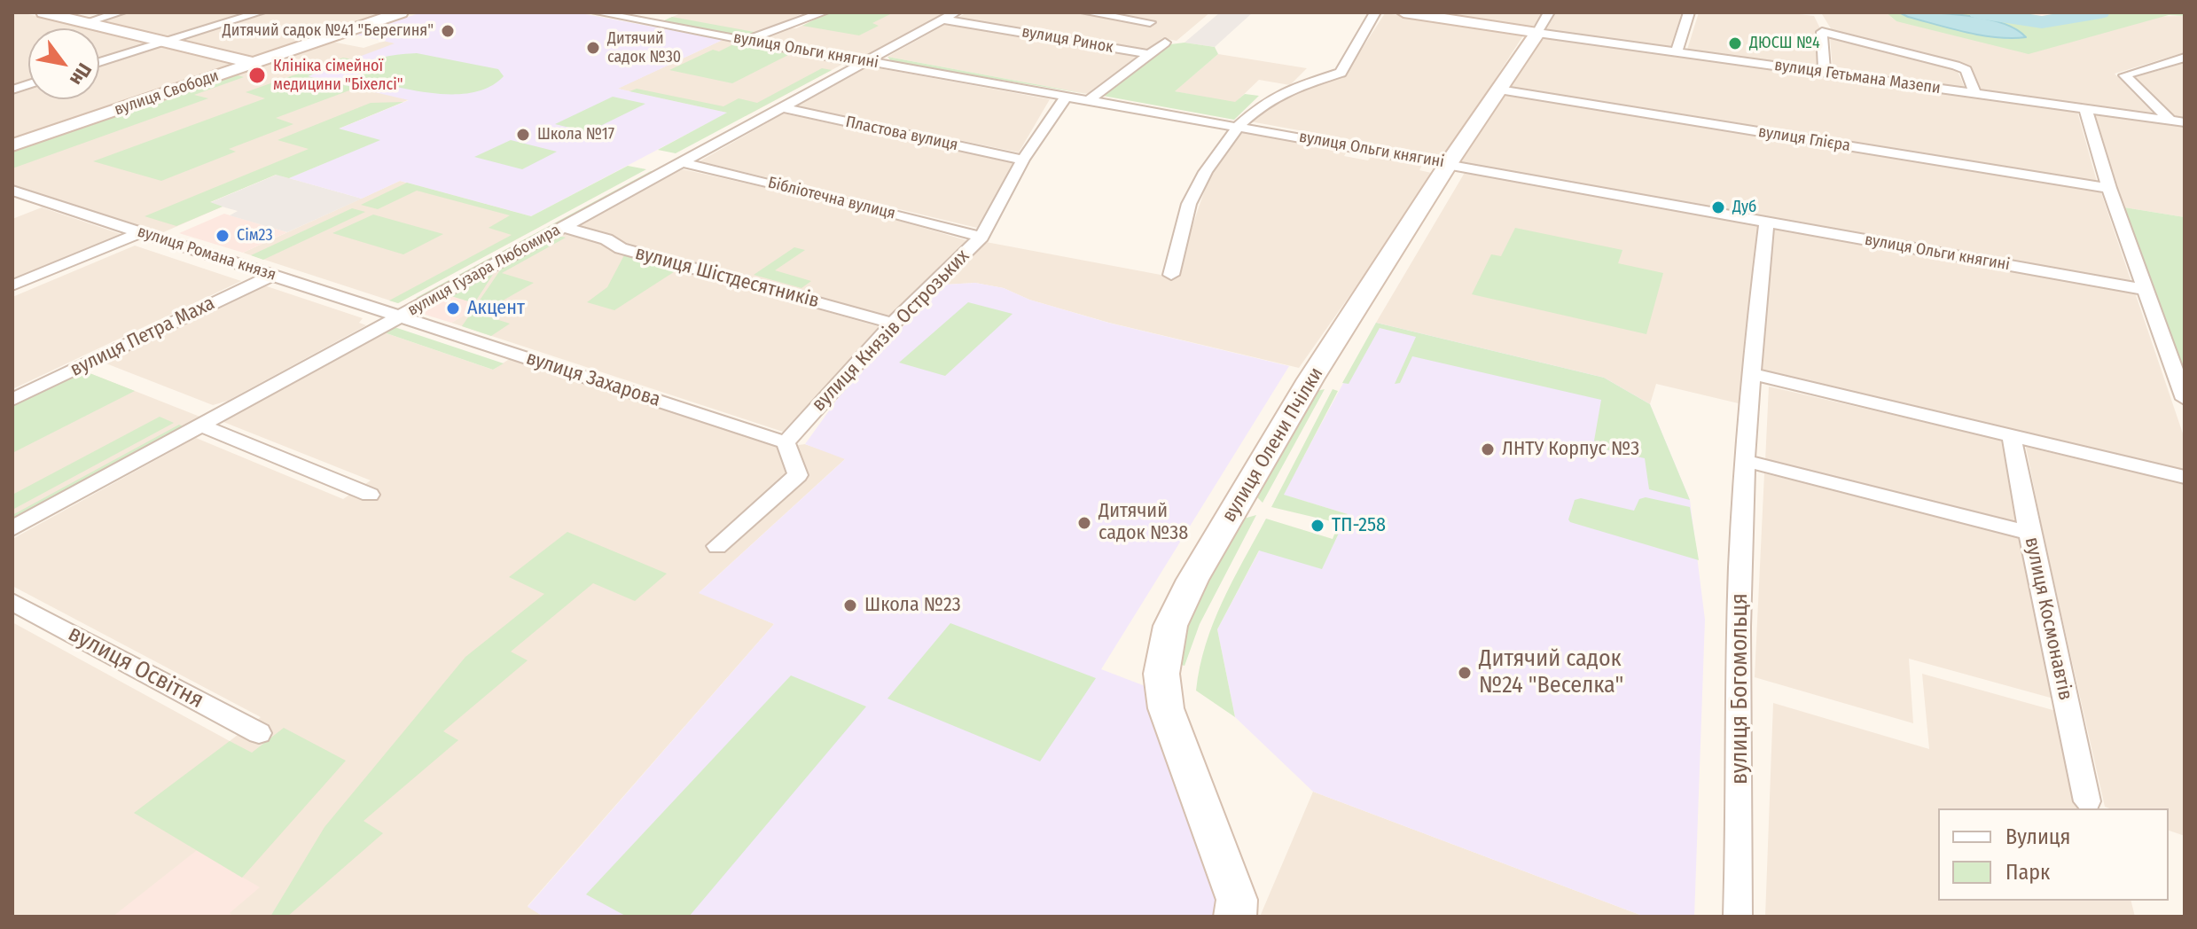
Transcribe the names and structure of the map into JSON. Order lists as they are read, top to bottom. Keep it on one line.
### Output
{"streets":{"street":["вулиця Ринок","вулиця Ольги княгині","вулиця Гетьмана Мазепи","вулиця Свободи","Пластова вулиця","вулиця Глієра","Бібліотечна вулиця","вулиця Романа князя","вулиця Гузара Любомира","вулиця Шістдесятників","вулиця Князів Острозьких","вулиця Петра Маха","вулиця Захарова","вулиця Олени Пчілки","вулиця Космонавтів","вулиця Освітня","вулиця Богомольця"]},"crossings":[["вулиця Ринок","вулиця Гузара Любомира"],["вулиця Ольги княгині","вулиця Гузара Любомира"],["вулиця Ольги княгині","вулиця Князів Острозьких"],["вулиця Ольги княгині","вулиця Олени Пчілки"],["вулиця Ольги княгині","вулиця Богомольця"],["вулиця Гетьмана Мазепи","вулиця Олени Пчілки"],["Пластова вулиця","вулиця Гузара Любомира"],["Пластова вулиця","вулиця Князів Острозьких"],["вулиця Глієра","вулиця Олени Пчілки"],["Бібліотечна вулиця","вулиця Гузара Любомира"],["Бібліотечна вулиця","вулиця Князів Острозьких"],["вулиця Романа князя","вулиця Гузара Любомира"],["вулиця Романа князя","вулиця Петра Маха"],["вулиця Романа князя","вулиця Захарова"],["вулиця Гузара Любомира","вулиця Шістдесятників"],["вулиця Гузара Любомира","вулиця Захарова"],["вулиця Шістдесятників","вулиця Князів Острозьких"],["вулиця Князів Острозьких","вулиця Захарова"]],"places":["Дитячий садок №41 \"Берегиня\"","ДЮСШ №4","Дитячий садок №30","Клініка сімейної медицини \"Біхелсі\"","Школа №17","Дуб","Сім23","Акцент","ЛНТУ Корпус №3","Дитячий садок №38","ТП-258","Школа №23","Дитячий садок №24 \"Веселка\""],"legend":["Вулиця","Парк"],"north":"bottom right"}
